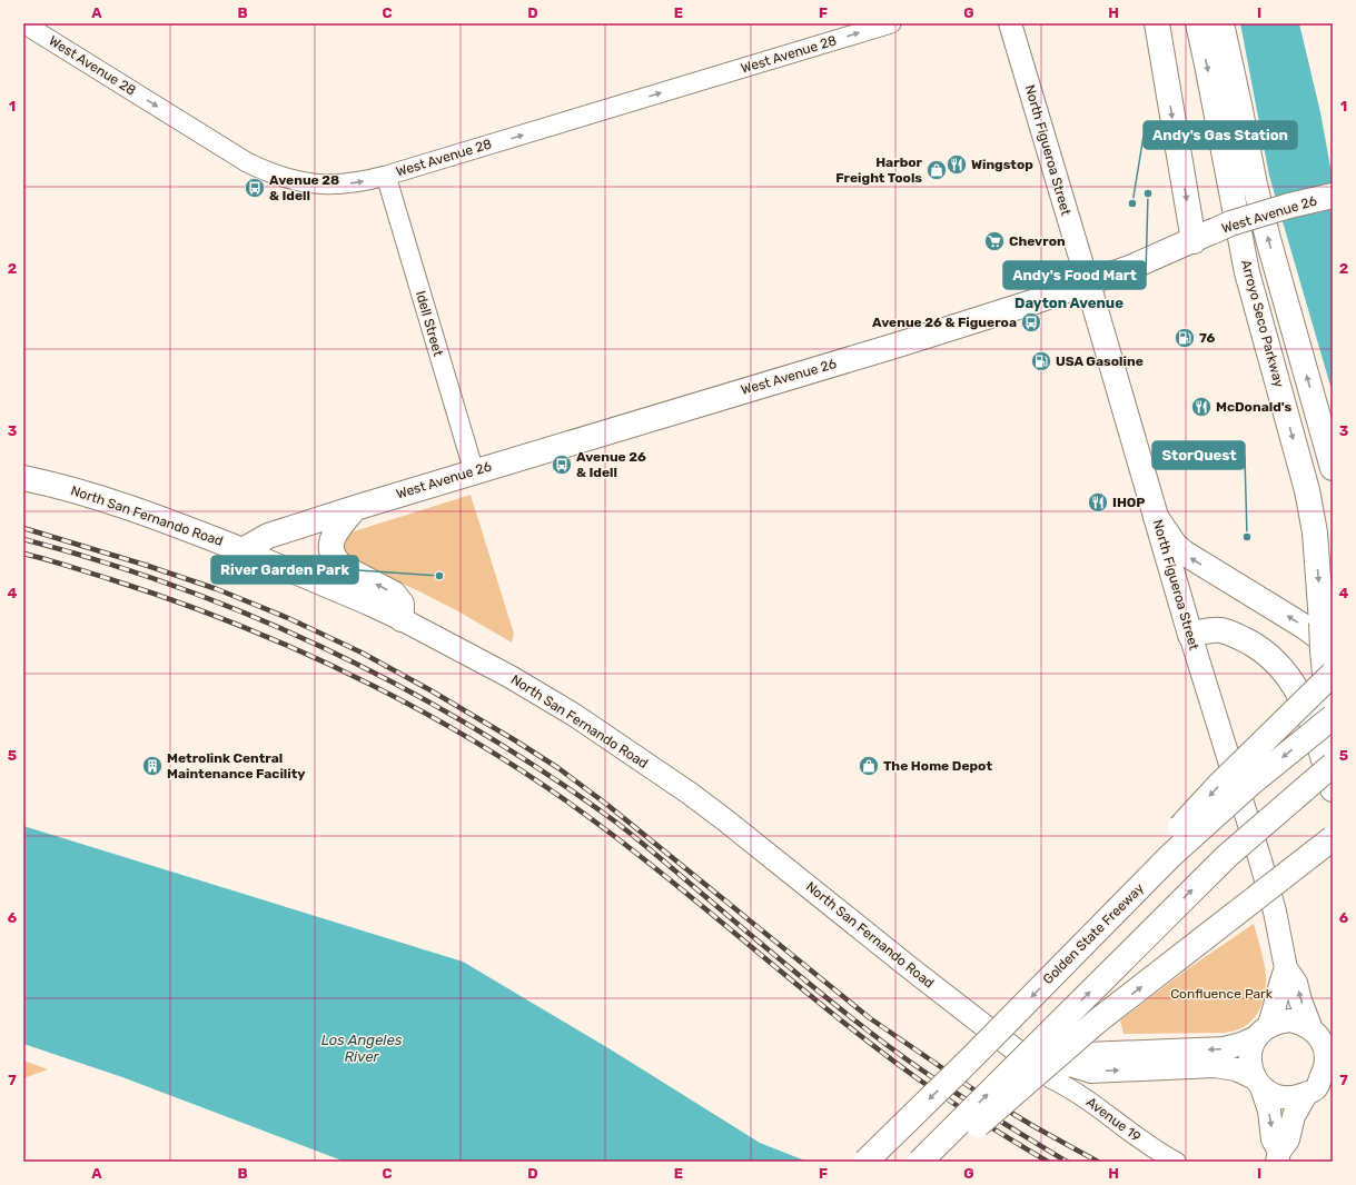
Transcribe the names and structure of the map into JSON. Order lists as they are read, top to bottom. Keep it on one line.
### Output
{"streets":{"main road":["North Figueroa Street","West Avenue 26","Arroyo Seco Parkway","North San Fernando Road","Golden State Freeway"],"street":["West Avenue 28","Idell Street","Avenue 19"]},"crossings":[["West Avenue 28","Idell Street"],["North Figueroa Street","West Avenue 26"],["West Avenue 26","Idell Street"],["West Avenue 26","North San Fernando Road"],["North San Fernando Road","Avenue 19"]],"one_way":["West Avenue 28"],"districts":["Dayton Avenue"],"water":["Los Angeles River"],"parks":["Confluence Park"],"places":{"restaurant":["Wingstop","McDonald's","IHOP"],"shop":["Harbor Freight Tools","The Home Depot"],"bus stop":["Avenue 28 & Idell","Avenue 26 & Figueroa","Avenue 26 & Idell"],"other":["Andy's Food Mart","Andy's Gas Station","StorQuest","River Garden Park"],"supermarket":["Chevron"],"fuel station":["76","USA Gasoline"],"building":["Metrolink Central Maintenance Facility"]},"grid":{"columns":["A","B","C","D","E","F","G","H","I"],"rows":["1","2","3","4","5","6","7"]}}
